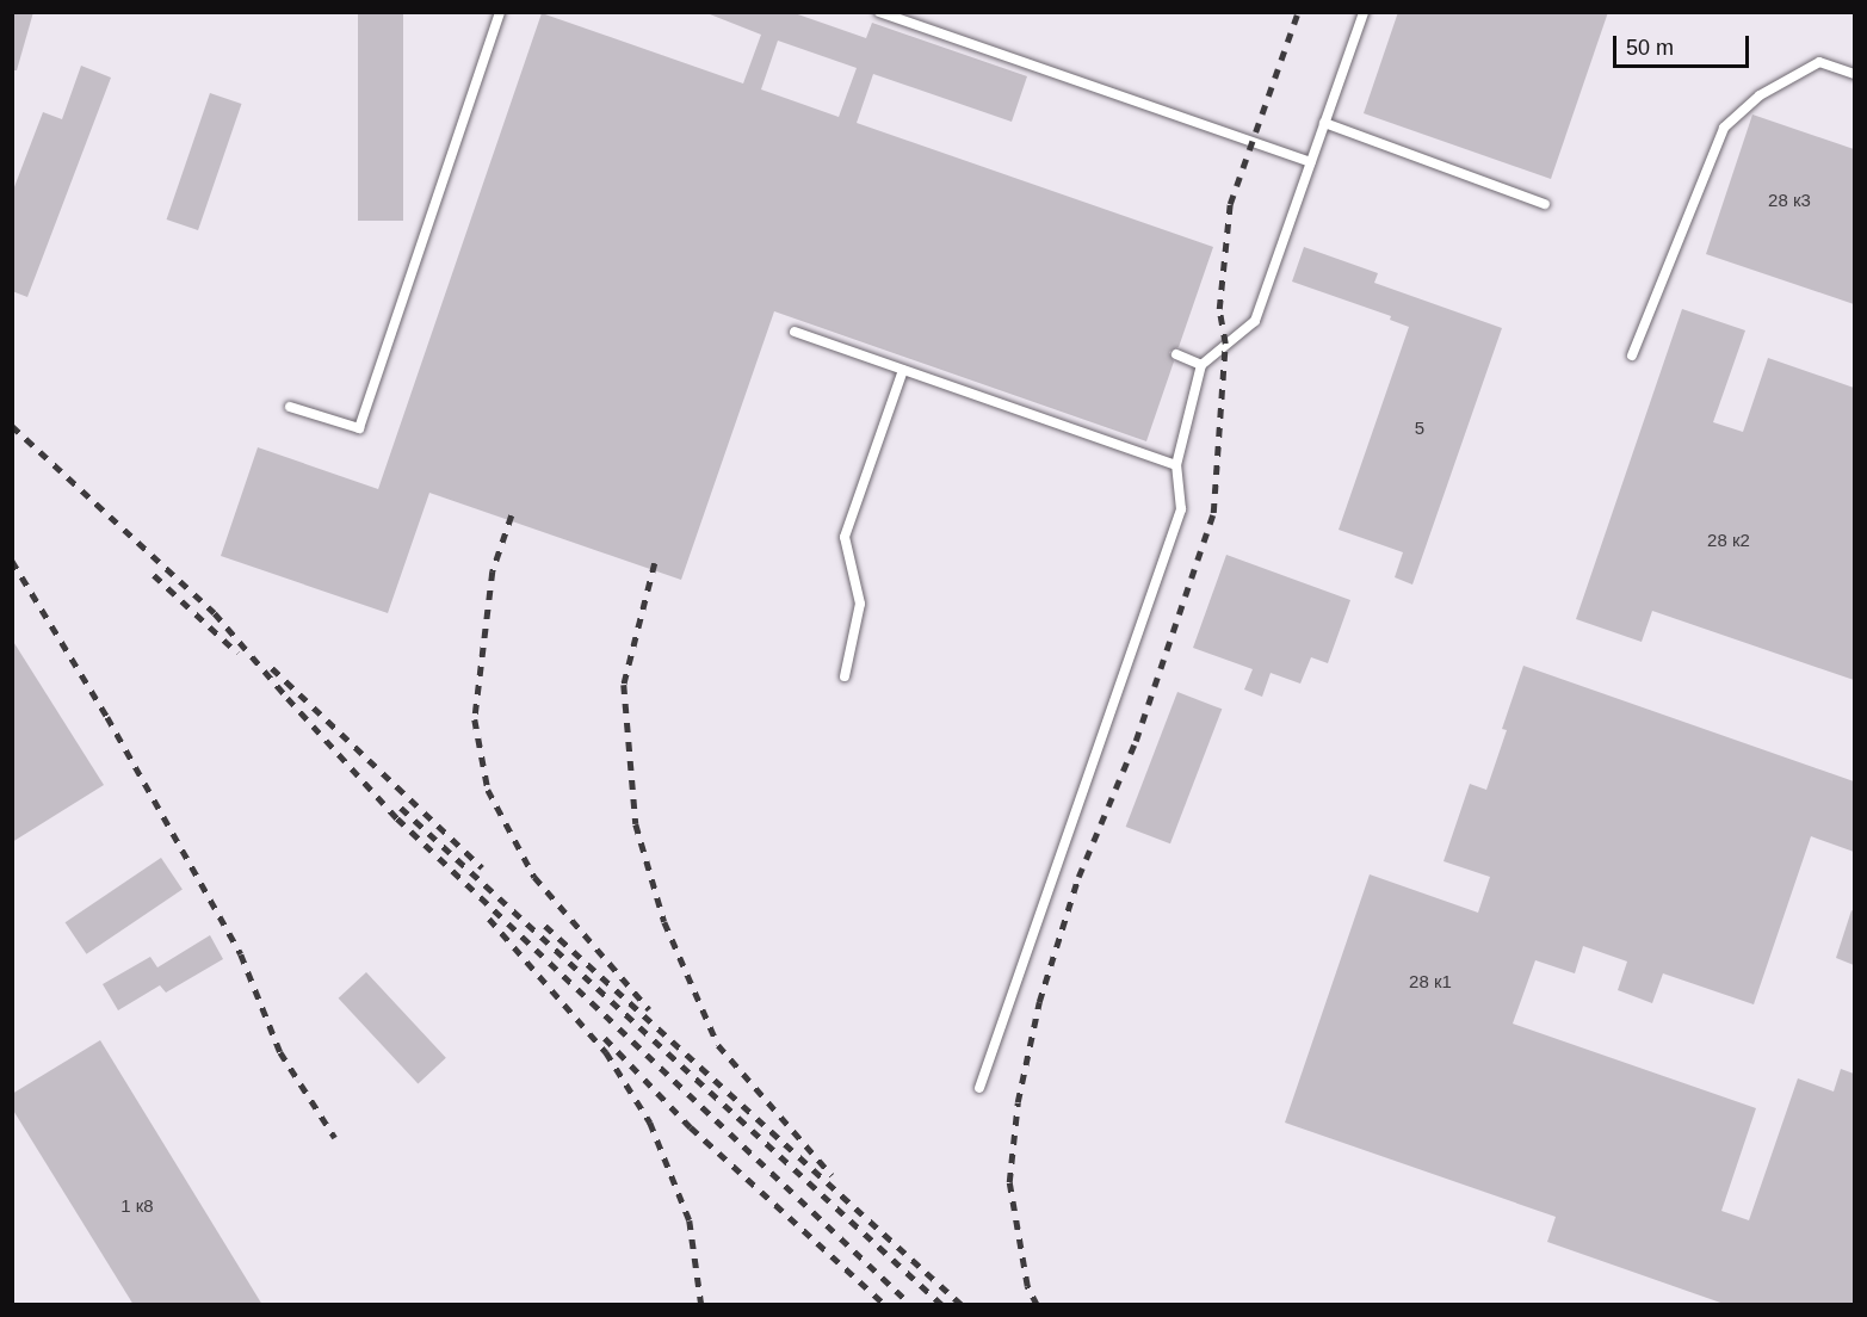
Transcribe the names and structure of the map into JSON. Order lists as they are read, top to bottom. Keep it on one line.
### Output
{"house_numbers":["28 к3","5","28 к2","28 к1","1 к8"],"scale_bar":"50 m"}
